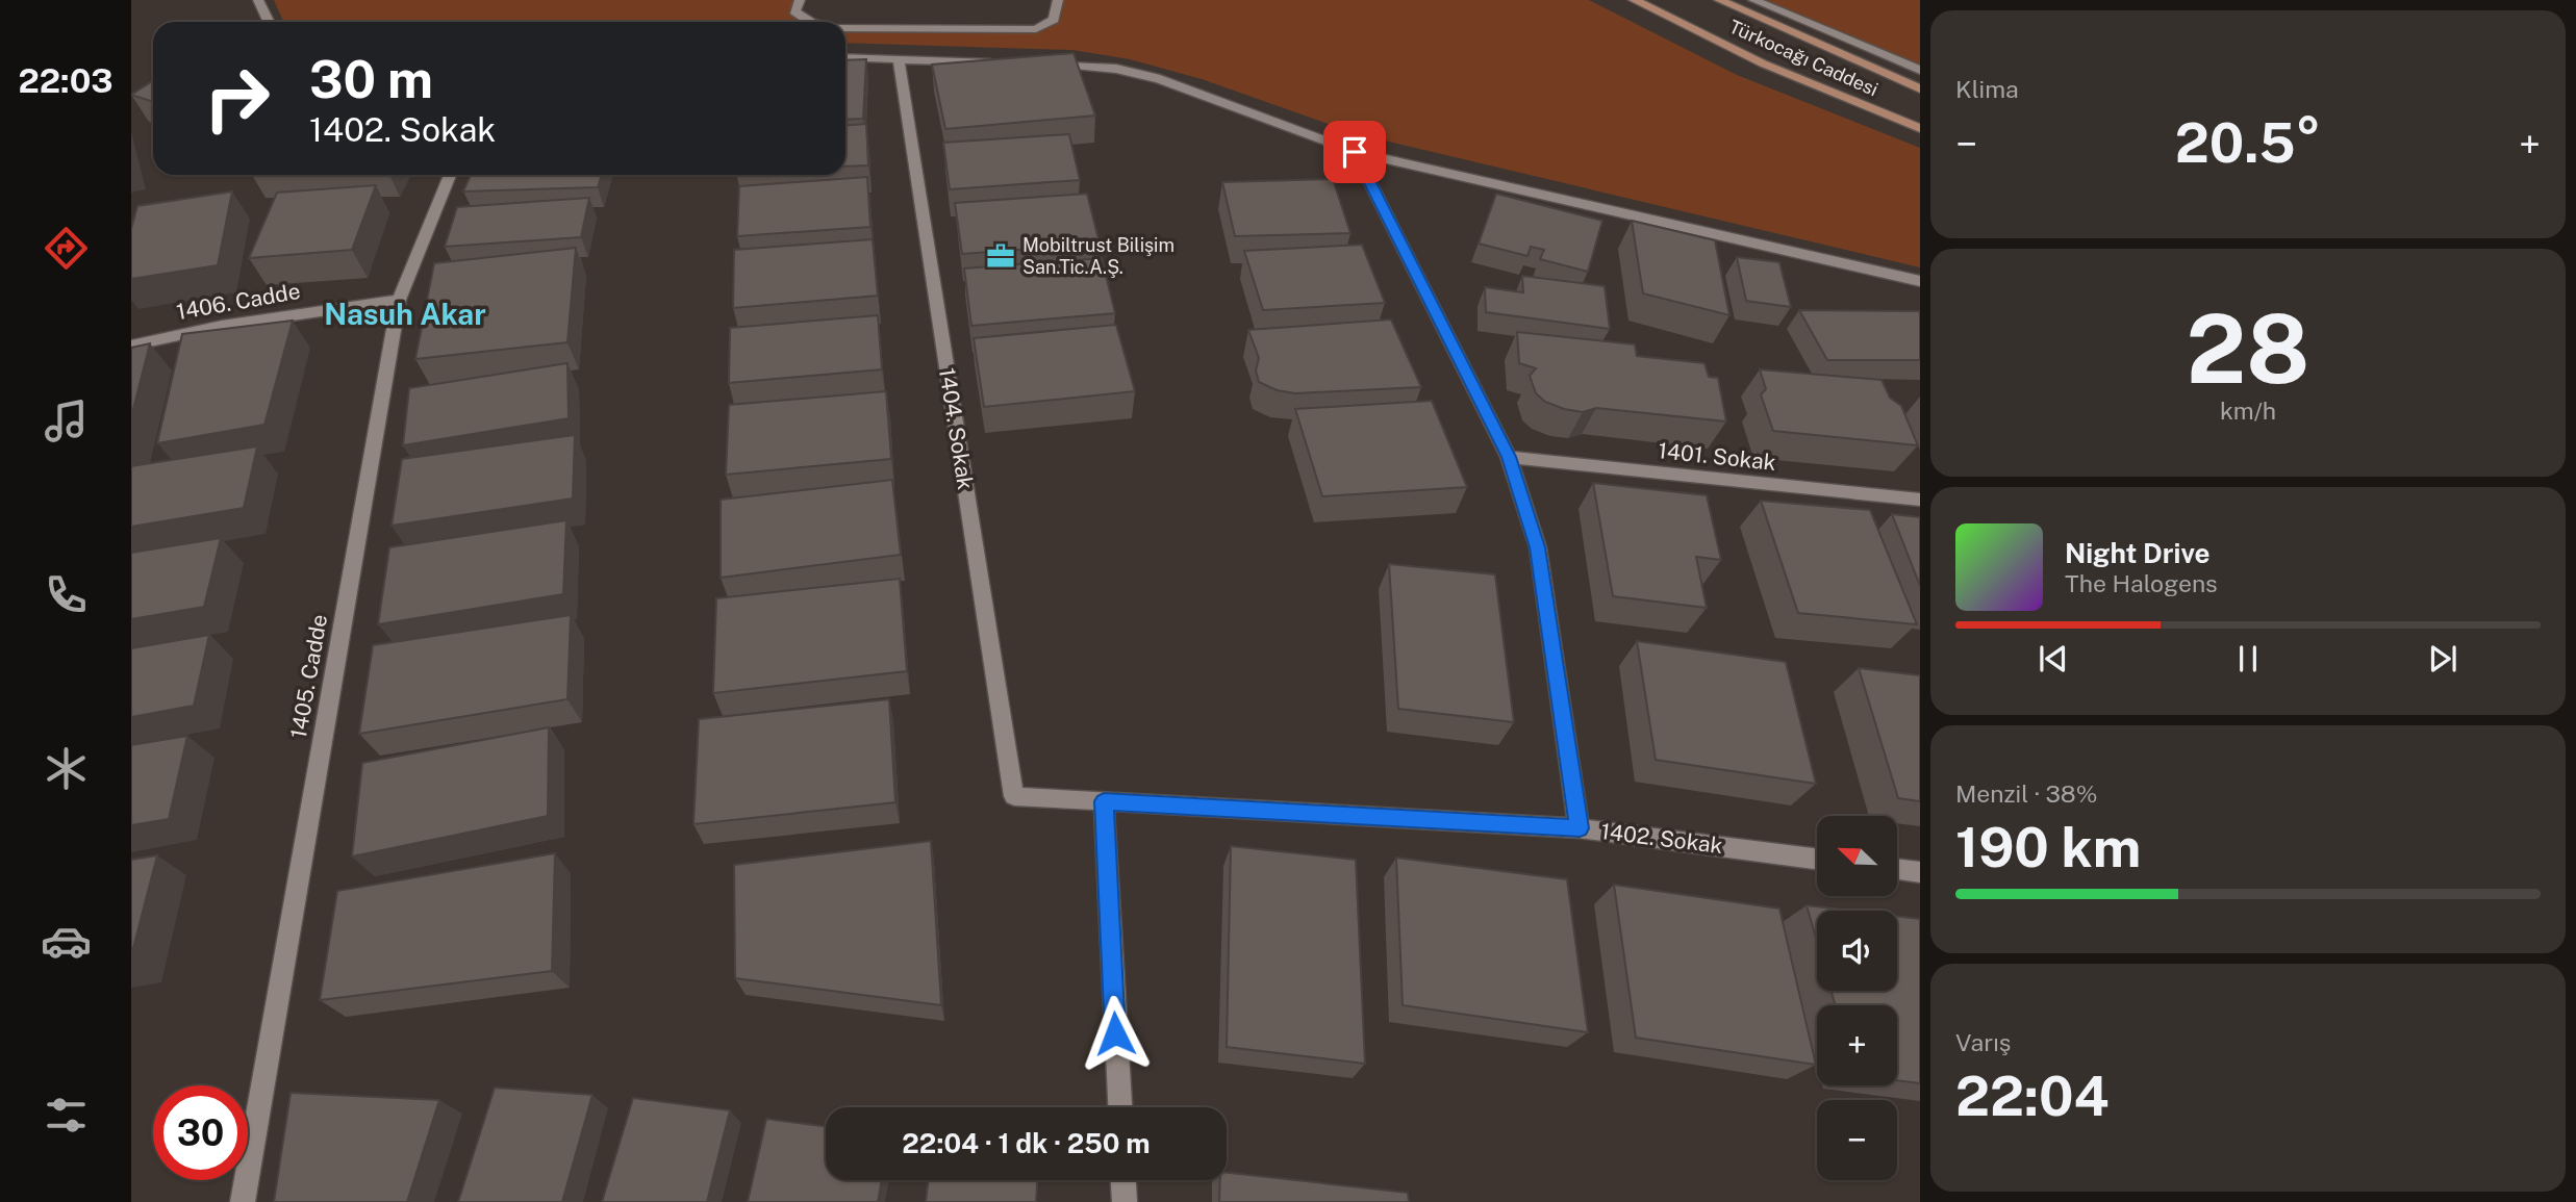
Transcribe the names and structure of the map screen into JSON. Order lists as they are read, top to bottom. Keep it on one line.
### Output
{"streets":{"main road":["Türkocağı Caddesi"],"street":["1406. Cadde","1404. Sokak","1401. Sokak","1405. Cadde","1402. Sokak"]},"crossings":[["1406. Cadde","1405. Cadde"],["1404. Sokak","1402. Sokak"]],"districts":["Nasuh Akar"],"places":{"office":["Mobiltrust Bilişim San.Tic.A.Ş."]},"north":"top left","page":{"tabs":"22:03","tile":["Klima",["28","km/h"],["Menzil · 38%","190 km"],["Varış","22:04"]],"turn":["30 m","1402. Sokak"],"heat":["−","20.5°","+"],"song":["Night Drive","The Halogens"],"map_buttons":["+","−"],"limit":"30","trip":"22:04 · 1 dk · 250 m"}}
